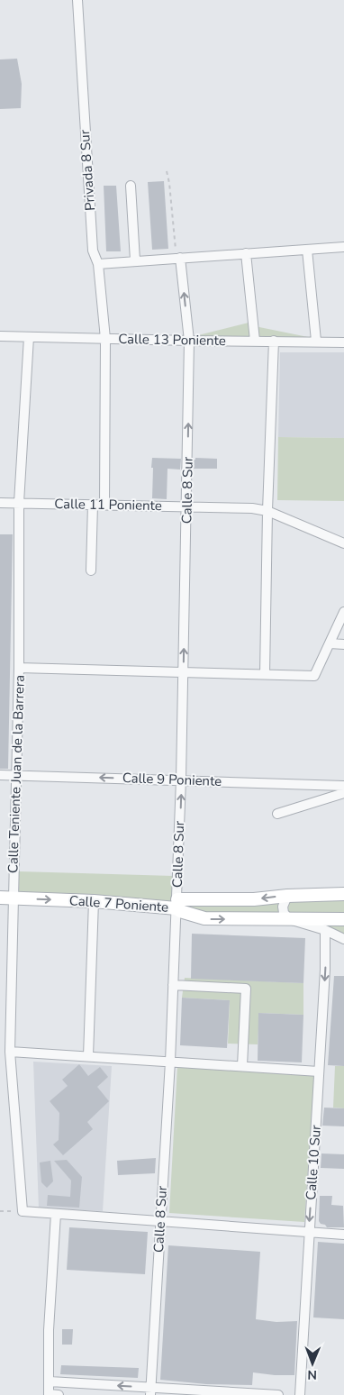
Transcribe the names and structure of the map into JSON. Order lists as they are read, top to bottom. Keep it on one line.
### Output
{"streets":{"main road":["Calle 7 Poniente"],"street":["Privada 8 Sur","Calle 13 Poniente","Calle 8 Sur","Calle 11 Poniente","Calle Teniente Juan de la Barrera","Calle 9 Poniente","Calle 10 Sur"]},"crossings":[["Privada 8 Sur","Calle 13 Poniente"],["Privada 8 Sur","Calle 11 Poniente"],["Calle 13 Poniente","Calle 8 Sur"],["Calle 13 Poniente","Calle Teniente Juan de la Barrera"],["Calle 8 Sur","Calle 11 Poniente"],["Calle 8 Sur","Calle 9 Poniente"],["Calle 8 Sur","Calle 7 Poniente"],["Calle 11 Poniente","Calle Teniente Juan de la Barrera"],["Calle Teniente Juan de la Barrera","Calle 9 Poniente"],["Calle Teniente Juan de la Barrera","Calle 7 Poniente"]],"one_way":["Calle 8 Sur","Calle 9 Poniente","Calle 10 Sur"],"north":"bottom"}
